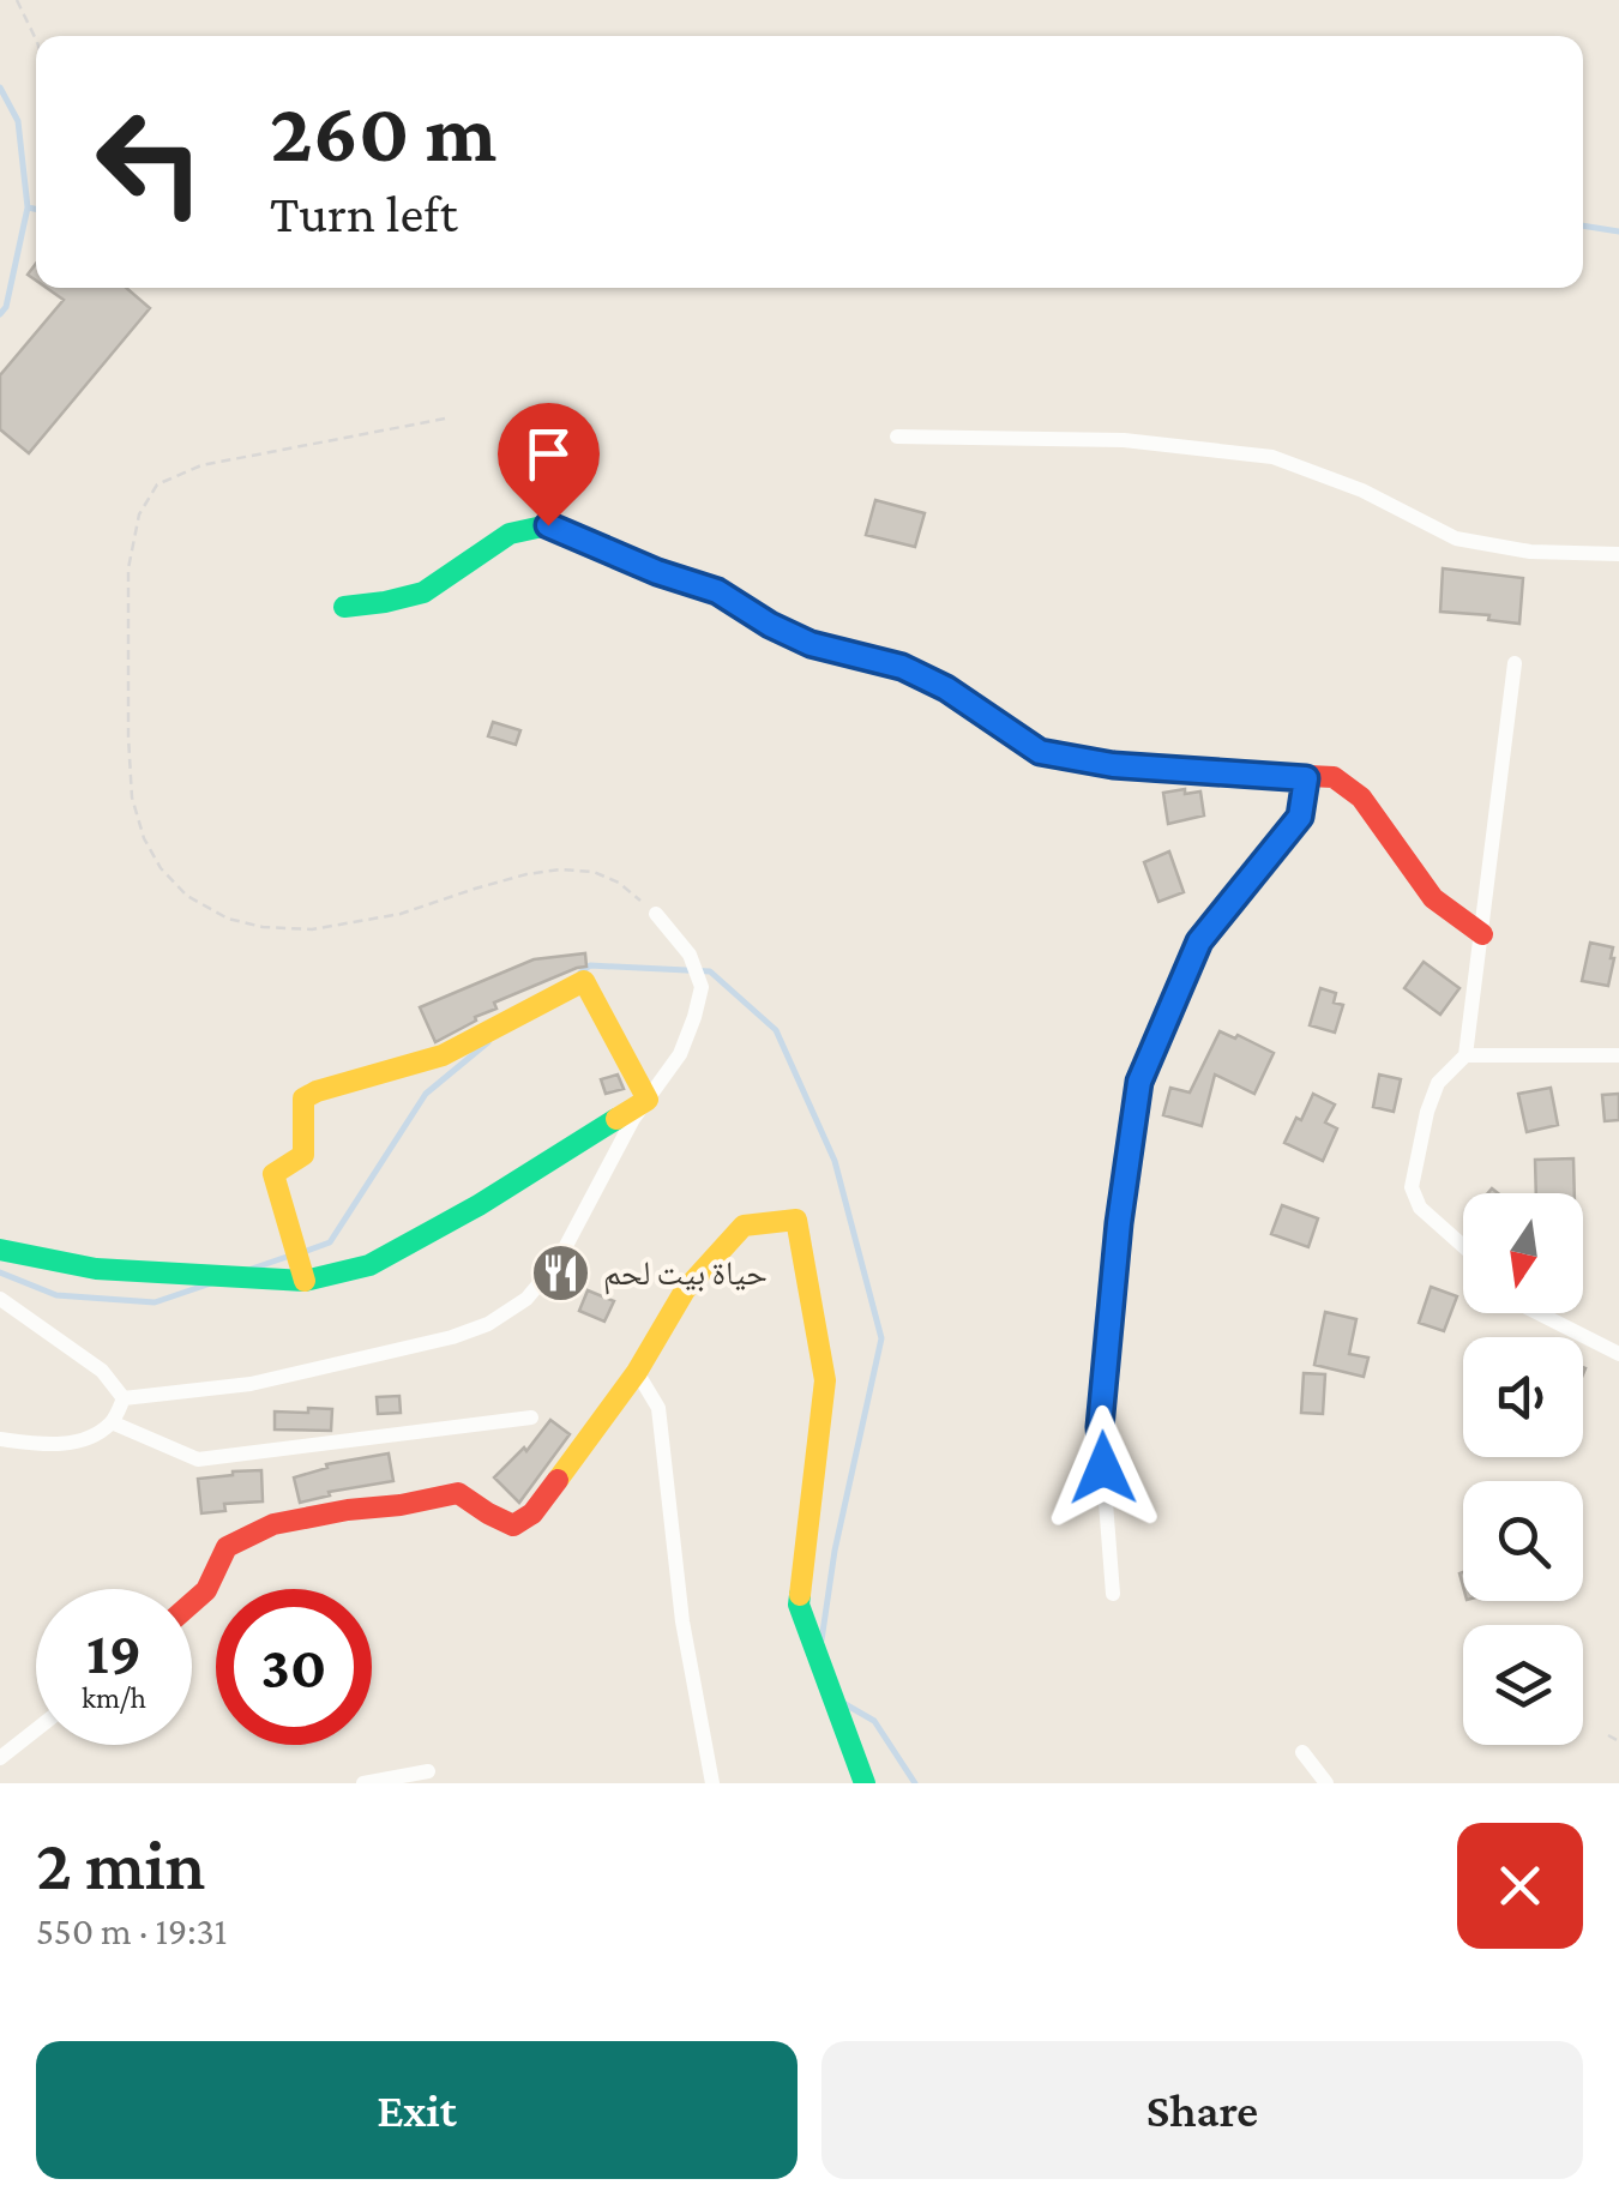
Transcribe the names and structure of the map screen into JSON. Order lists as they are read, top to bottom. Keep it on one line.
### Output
{"places":{"restaurant":["حياة بيت لحم"]},"north":"bottom","page":{"turn":["260 m","Turn left"],"speed":"19 km/h","limit":"30","heading":["2 min","550 m · 19:31"],"buttons":["Exit","Share"]}}
